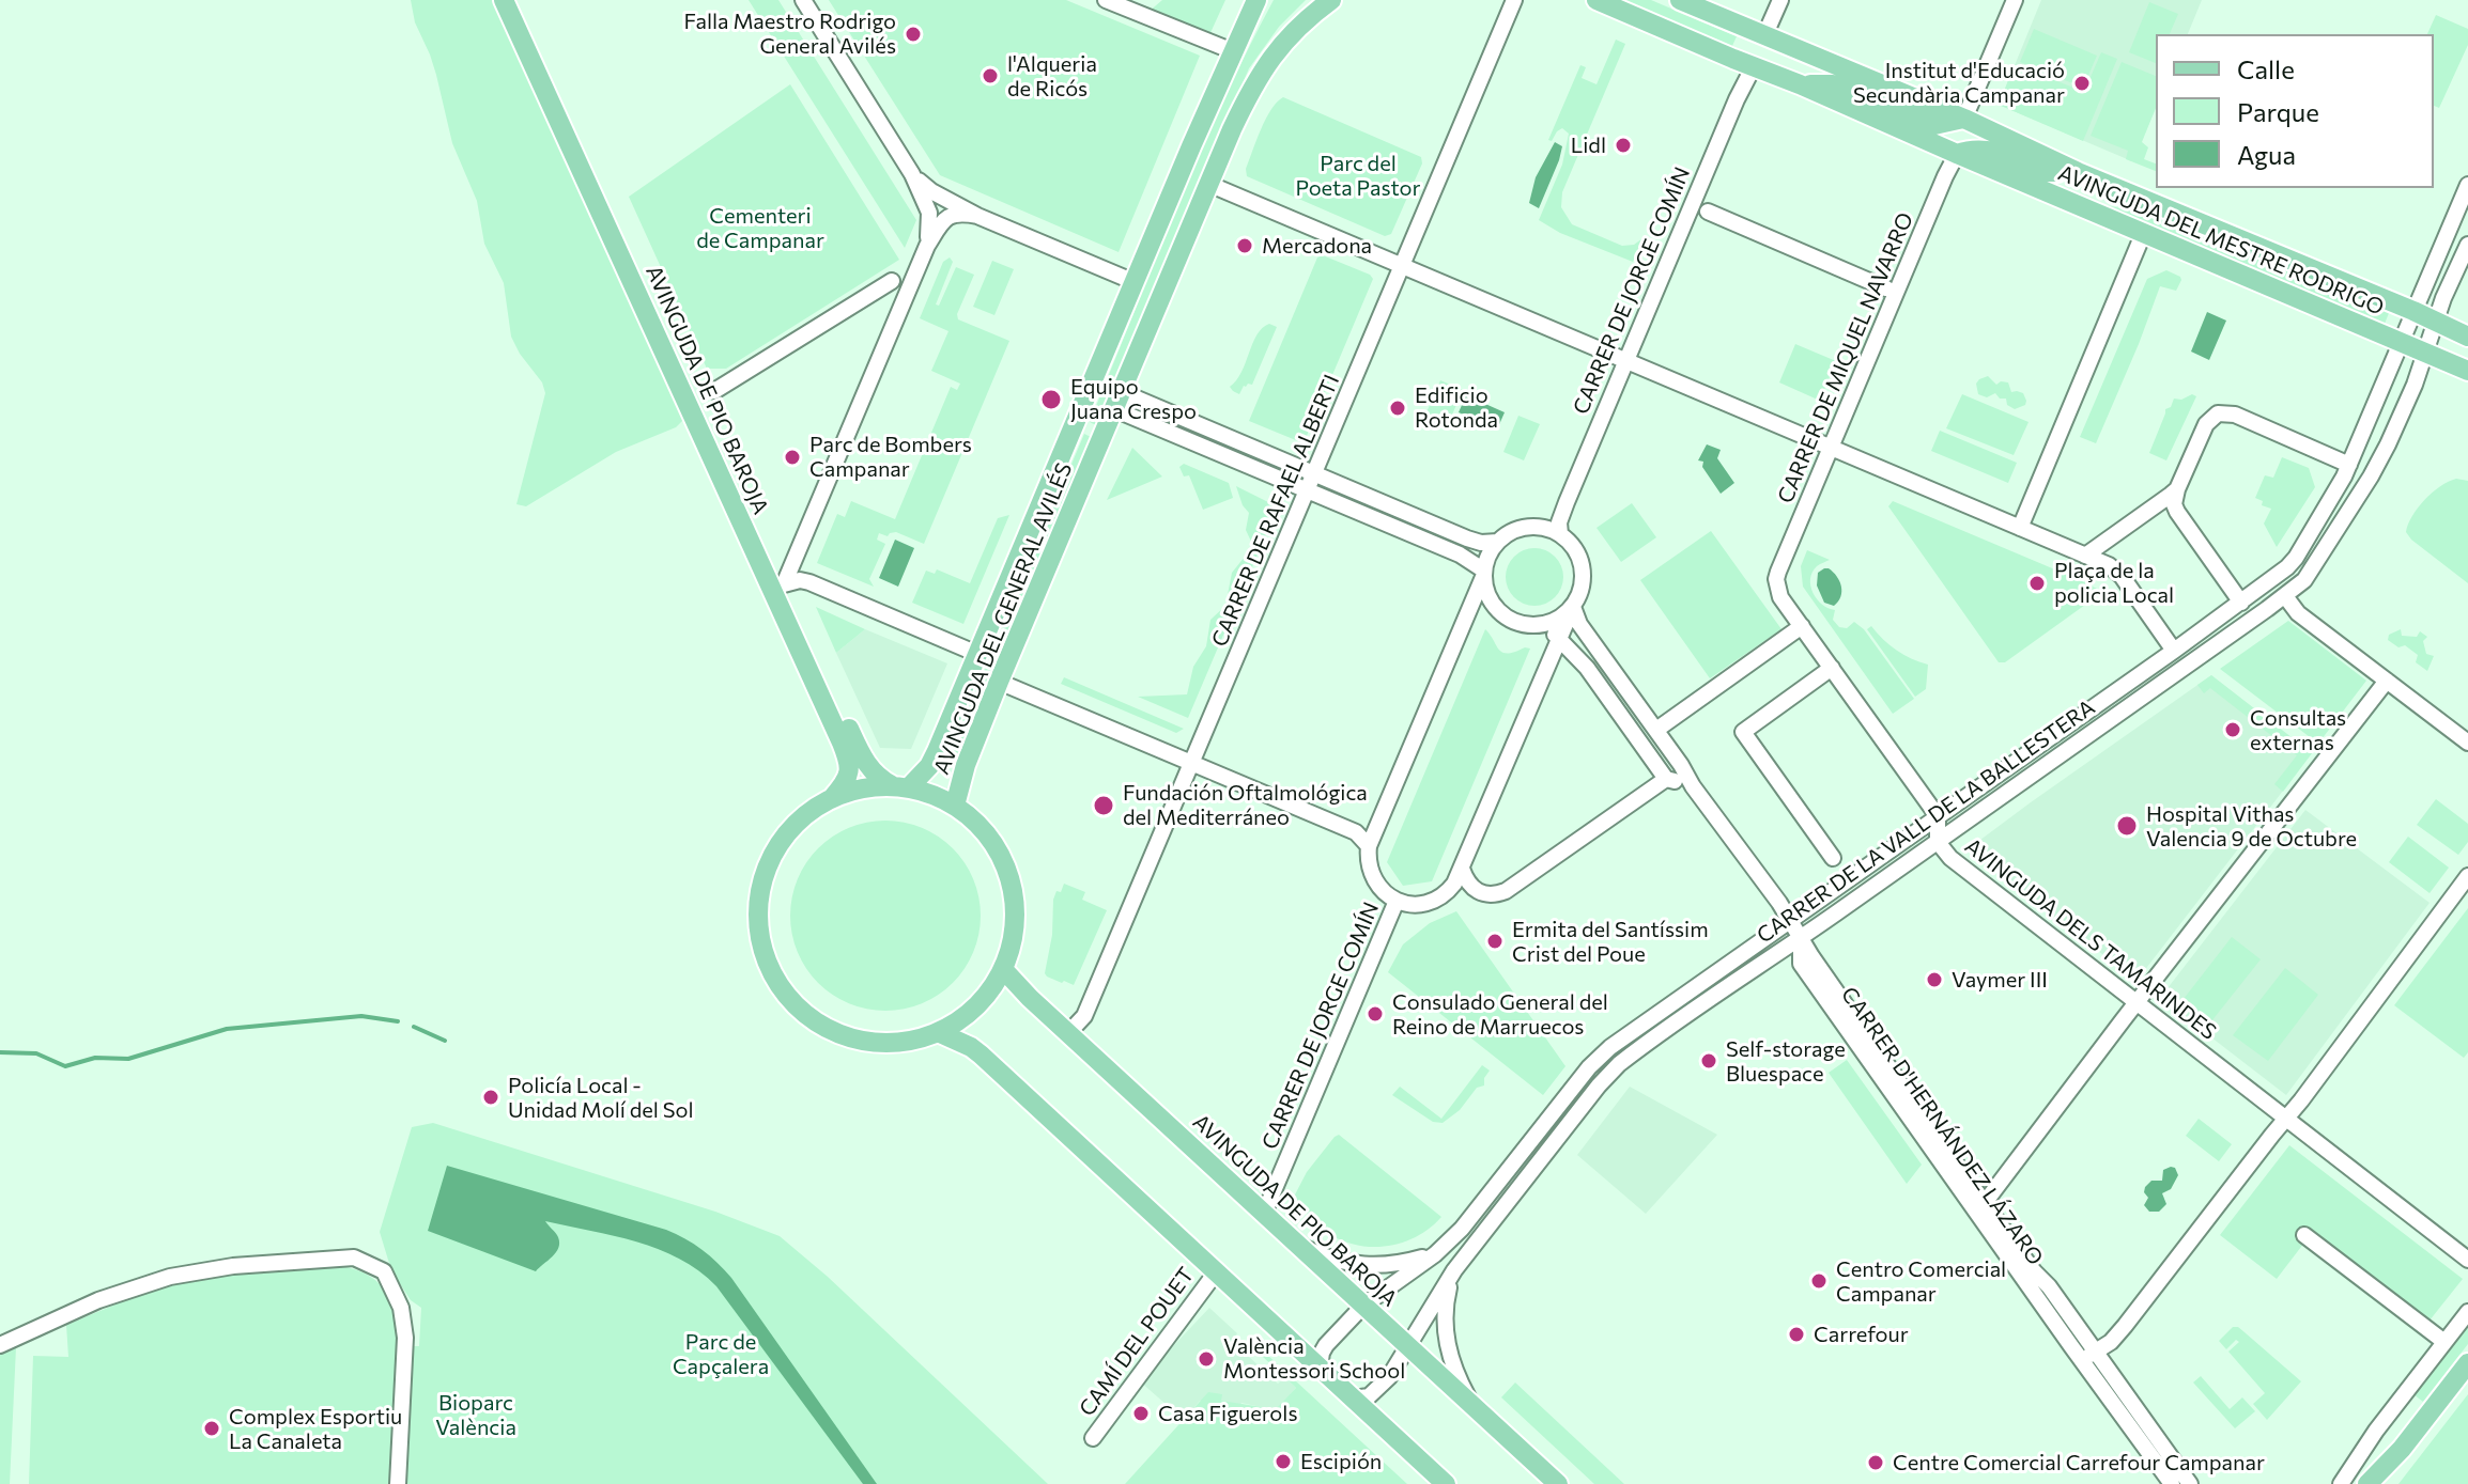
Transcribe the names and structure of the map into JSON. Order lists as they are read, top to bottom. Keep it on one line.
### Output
{"streets":{"main road":["AVINGUDA DEL MESTRE RODRIGO","AVINGUDA DE PIO BAROJA","AVINGUDA DEL GENERAL AVILÉS"],"street":["CARRER DE JORGE COMÍN","CARRER DE MIQUEL NAVARRO","CARRER DE RAFAEL ALBERTI","CARRER DE LA VALL DE LA BALLESTERA","AVINGUDA DELS TAMARINDES","CARRER D'HERNÁNDEZ LÁZARO","CAMÍ DEL POUET"]},"crossings":[["AVINGUDA DEL MESTRE RODRIGO","CARRER DE JORGE COMÍN"],["AVINGUDA DEL MESTRE RODRIGO","CARRER DE MIQUEL NAVARRO"],["AVINGUDA DEL MESTRE RODRIGO","CARRER DE LA VALL DE LA BALLESTERA"],["CARRER DE JORGE COMÍN","AVINGUDA DE PIO BAROJA"],["CARRER DE JORGE COMÍN","CARRER D'HERNÁNDEZ LÁZARO"],["AVINGUDA DE PIO BAROJA","CARRER DE RAFAEL ALBERTI"],["AVINGUDA DE PIO BAROJA","AVINGUDA DEL GENERAL AVILÉS"],["AVINGUDA DE PIO BAROJA","CARRER DE LA VALL DE LA BALLESTERA"],["CARRER DE LA VALL DE LA BALLESTERA","AVINGUDA DELS TAMARINDES"],["CARRER DE LA VALL DE LA BALLESTERA","CARRER D'HERNÁNDEZ LÁZARO"]],"parks":["Parc del Poeta Pastor","Cementeri de Campanar","Parc de Capçalera","Bioparc València"],"places":["Falla Maestro Rodrigo General Avilés","l'Alqueria de Ricós","Institut d'Educació Secundària Campanar","Lidl","Mercadona","Equipo Juana Crespo","Edificio Rotonda","Parc de Bombers Campanar","Plaça de la policia Local","Consultas externas","Fundación Oftalmológica del Mediterráneo","Hospital Vithas Valencia 9 de Octubre","Ermita del Santíssim Crist del Poue","Vaymer III","Consulado General del Reino de Marruecos","Self-storage Bluespace","Policía Local - Unidad Molí del Sol","Centro Comercial Campanar","Carrefour","València Montessori School","Casa Figuerols","Complex Esportiu La Canaleta","Escipión","Centre Comercial Carrefour Campanar"],"legend":["Calle","Parque","Agua"]}
